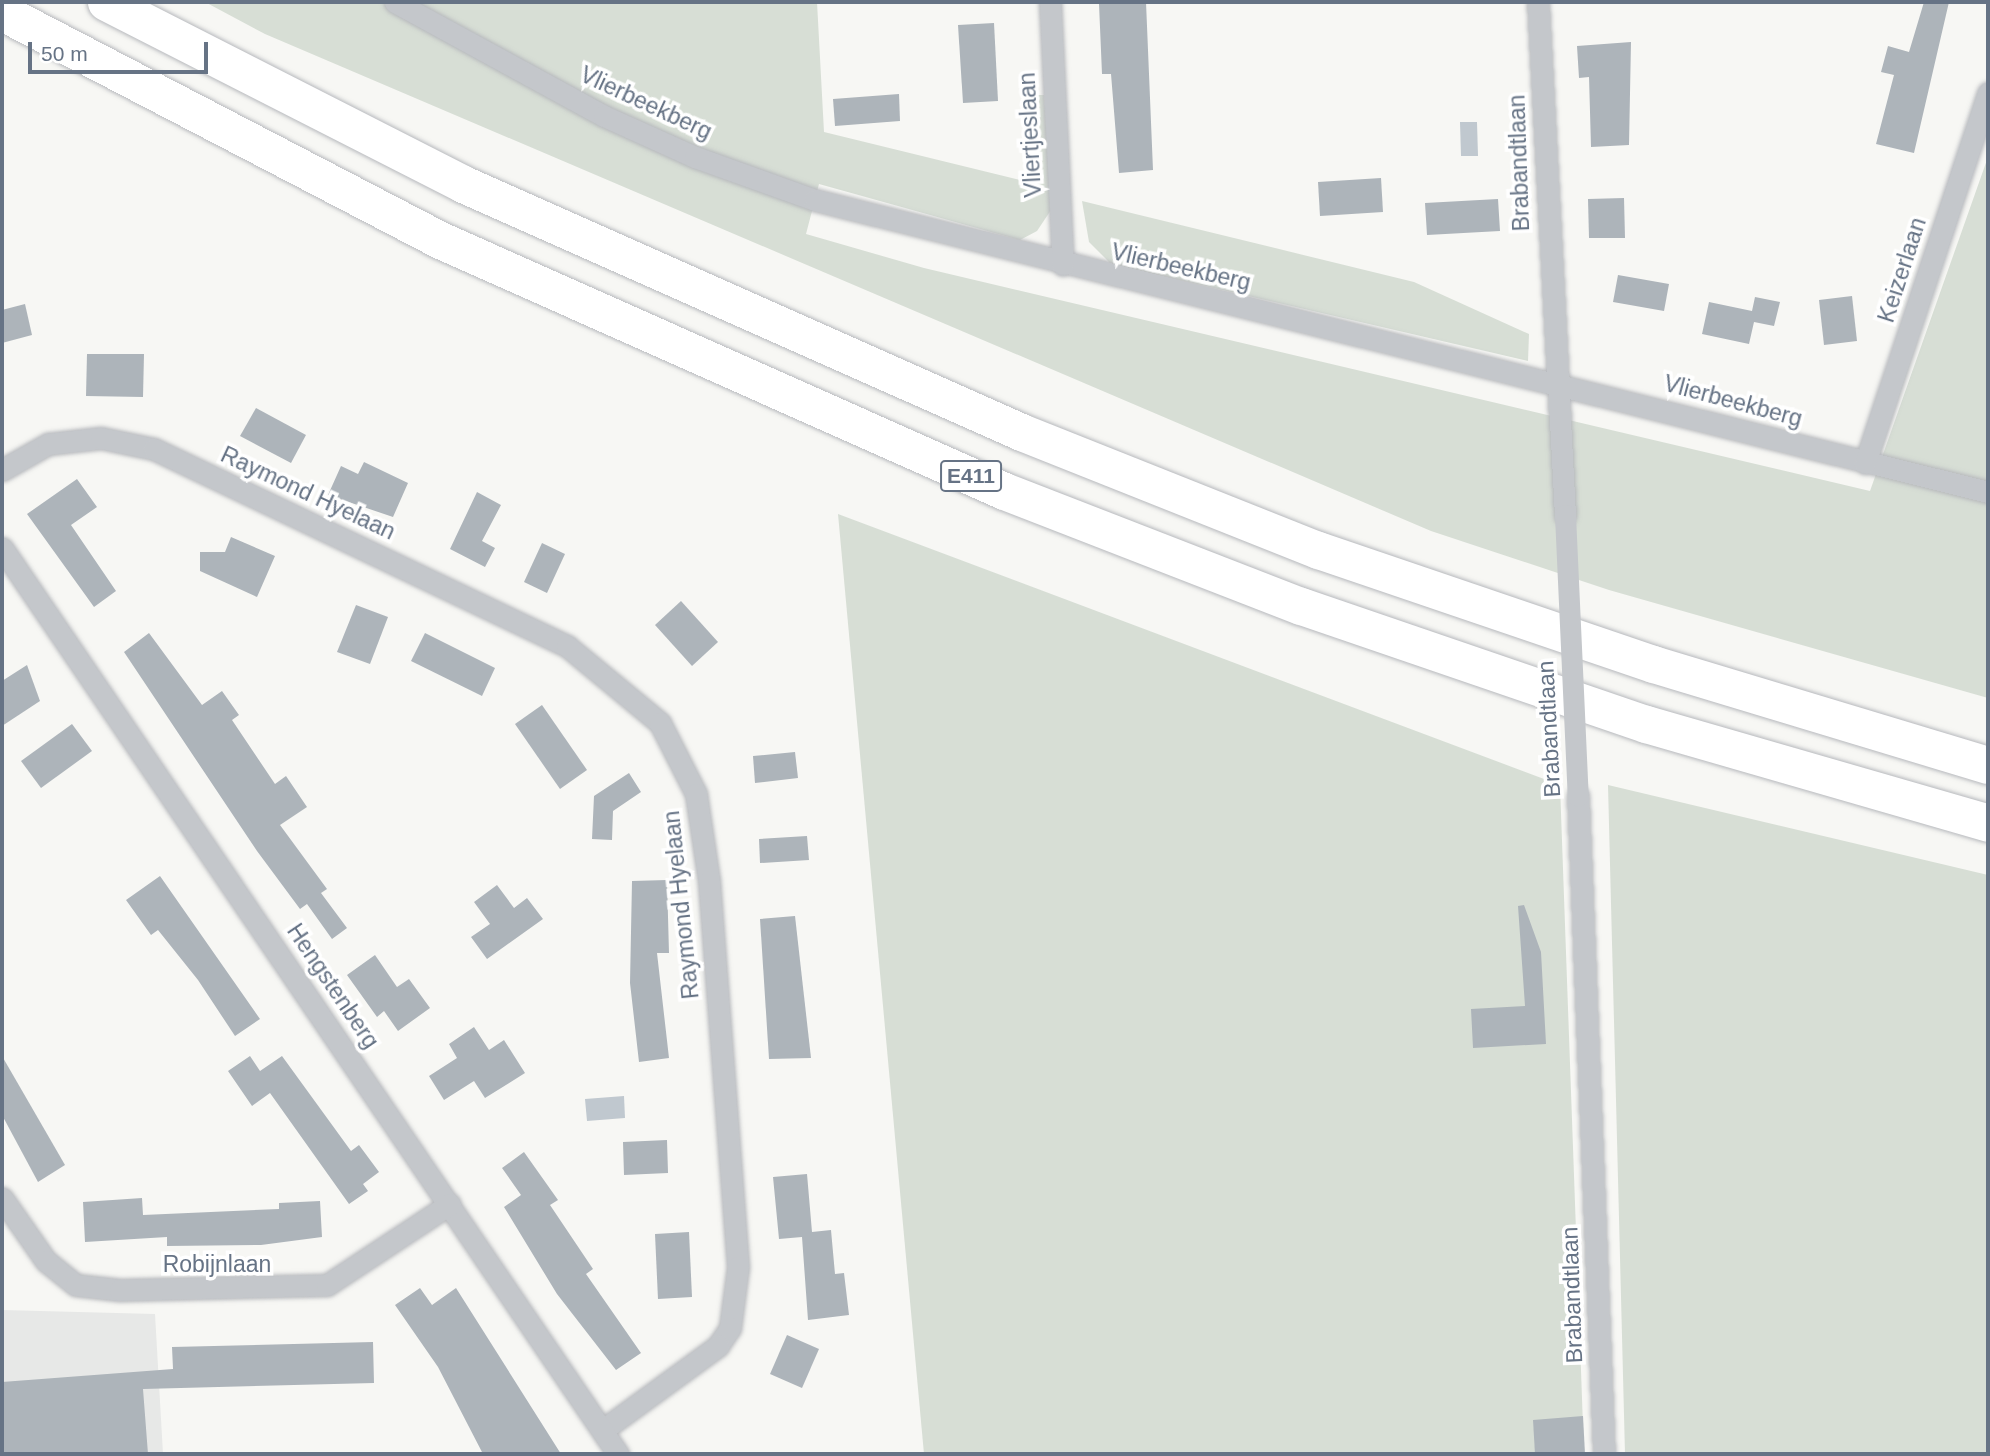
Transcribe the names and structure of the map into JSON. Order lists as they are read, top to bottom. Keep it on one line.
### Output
{"streets":{"highway":["E411"],"street":["Vlierbeekberg","Vliertjeslaan","Brabandtlaan","Keizerlaan","Raymond Hyelaan","Hengstenberg","Robijnlaan"]},"crossings":[["Vlierbeekberg","Vliertjeslaan"],["Vlierbeekberg","Brabandtlaan"],["Vlierbeekberg","Keizerlaan"],["Raymond Hyelaan","Hengstenberg"],["Hengstenberg","Robijnlaan"]],"scale_bar":"50 m"}
